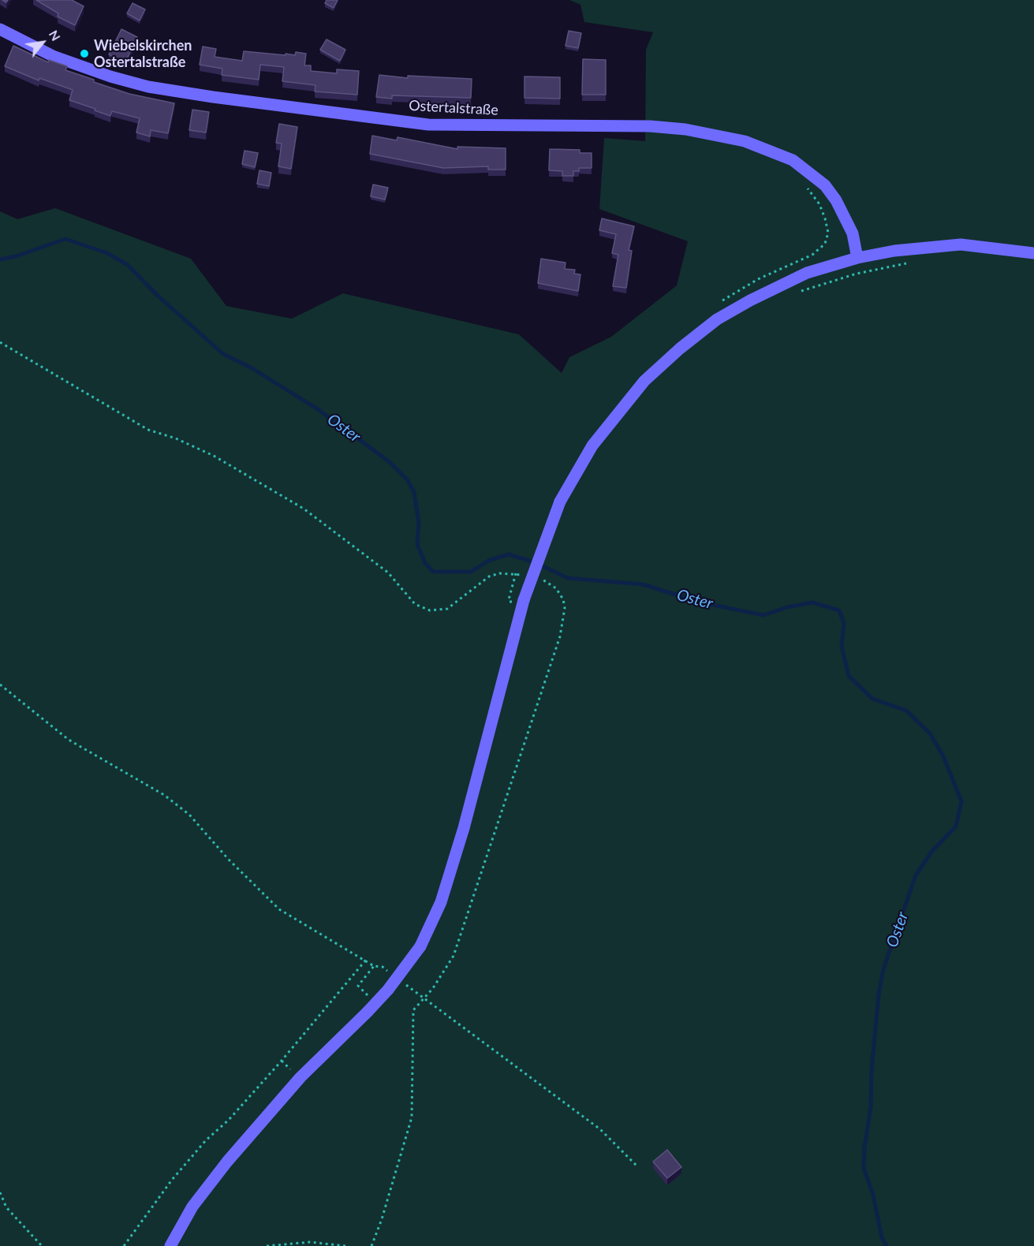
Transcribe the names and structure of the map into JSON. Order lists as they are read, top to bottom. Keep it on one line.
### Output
{"streets":{"main road":["Ostertalstraße"]},"water":["Oster"],"places":["Wiebelskirchen Ostertalstraße"],"north":"top right"}
